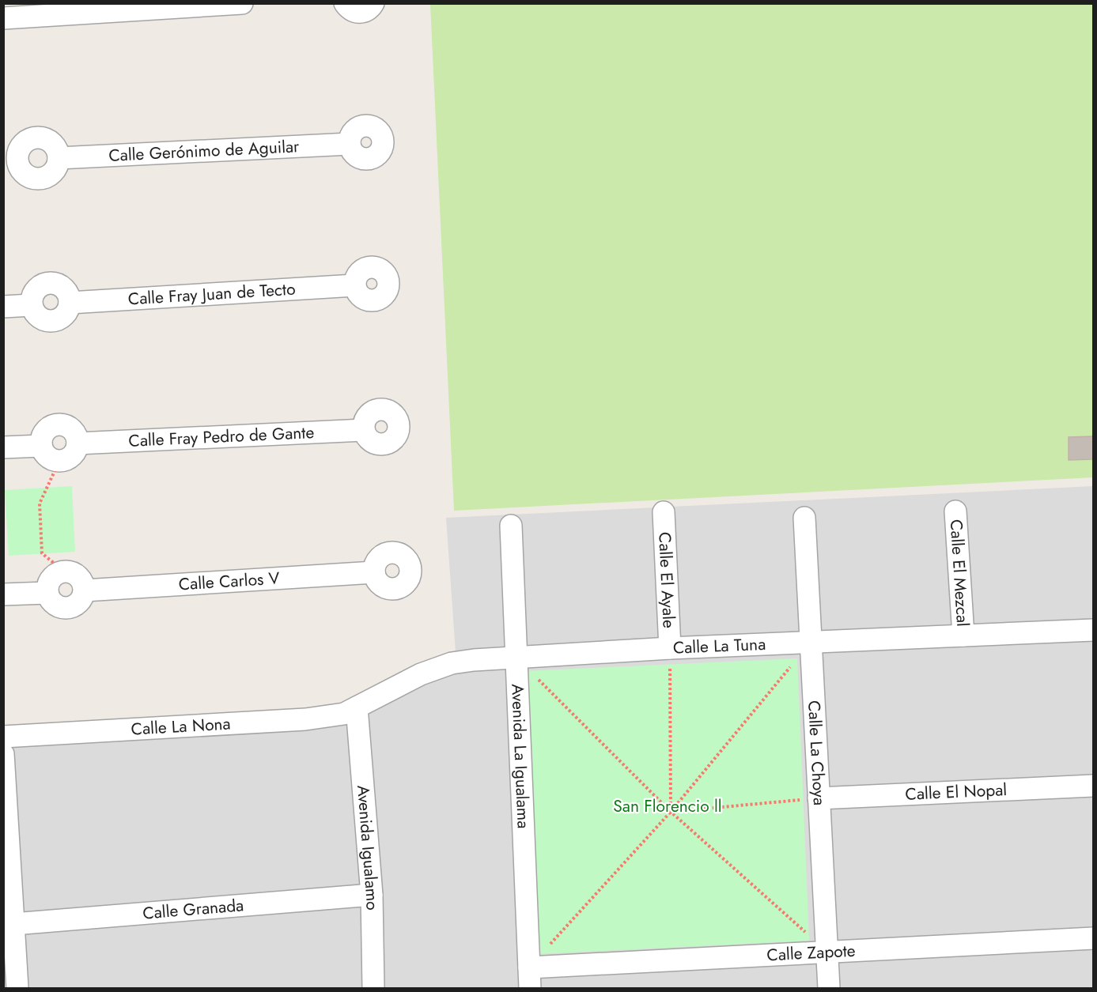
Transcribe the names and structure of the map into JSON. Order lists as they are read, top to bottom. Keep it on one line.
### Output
{"streets":{"street":["Calle Gerónimo de Aguilar","Calle Fray Juan de Tecto","Calle Fray Pedro de Gante","Calle El Mezcal","Calle El Ayale","Calle Carlos V","Calle La Tuna","Calle La Nona","Calle La Choya","Avenida La Igualama","Calle El Nopal","Avenida Igualamo","Calle Granada","Calle Zapote"]},"crossings":[["Calle El Mezcal","Calle La Tuna"],["Calle El Ayale","Calle La Tuna"],["Calle La Tuna","Calle La Nona"],["Calle La Tuna","Calle La Choya"],["Calle La Tuna","Avenida La Igualama"],["Calle La Tuna","Avenida Igualamo"],["Calle La Nona","Avenida Igualamo"],["Calle La Choya","Calle El Nopal"],["Calle La Choya","Calle Zapote"],["Avenida La Igualama","Calle Zapote"],["Avenida Igualamo","Calle Granada"]],"parks":["San Florencio ll"]}
